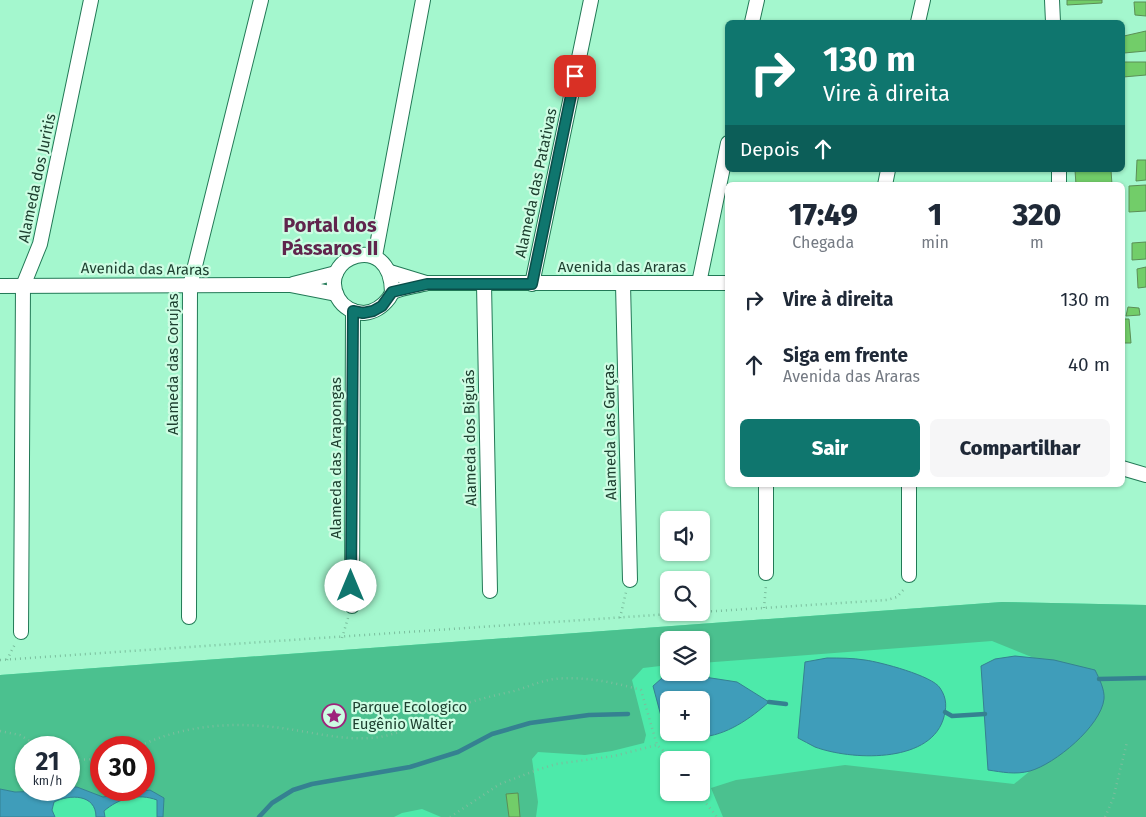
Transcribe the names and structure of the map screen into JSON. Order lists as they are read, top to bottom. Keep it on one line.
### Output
{"streets":{"street":["Alameda dos Juritis","Alameda das Patativas","Avenida das Araras","Alameda das Corujas","Alameda das Garças","Alameda dos Biguás","Alameda das Arapongas"]},"crossings":[["Alameda dos Juritis","Avenida das Araras"],["Alameda das Patativas","Avenida das Araras"],["Avenida das Araras","Alameda das Corujas"],["Avenida das Araras","Alameda das Garças"],["Avenida das Araras","Alameda dos Biguás"]],"districts":["Portal dos Pássaros II"],"places":{"place":["Parque Ecologico Eugênio Walter"]},"page":{"turn":["130 m","Vire à direita"],"then":"Depois","eta":["17:49","Chegada","1","min","320","m"],"list":[{"name":"Vire à direita","value":"130 m"},{"name":"Siga em frente","note":"Avenida das Araras","value":"40 m"}],"buttons":["Sair","Compartilhar"],"map_buttons":["+","−"],"speed":"21 km/h","limit":"30"}}
